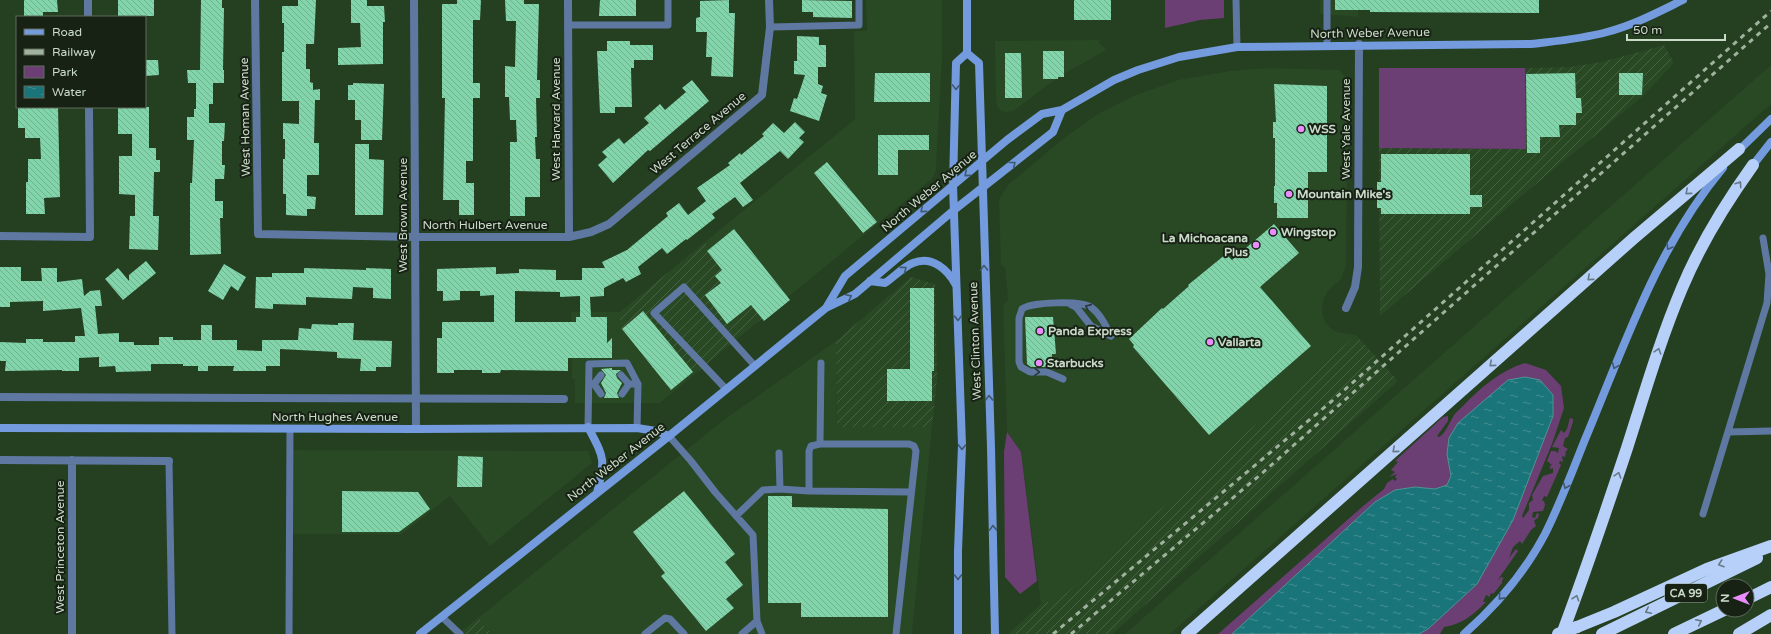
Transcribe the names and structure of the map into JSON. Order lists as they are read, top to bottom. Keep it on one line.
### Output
{"streets":{"highway":["CA 99"],"main road":["North Weber Avenue","West Clinton Avenue","North Hughes Avenue"],"street":["West Homan Avenue","West Harvard Avenue","West Yale Avenue","West Terrace Avenue","West Brown Avenue","North Hulbert Avenue","West Princeton Avenue"]},"crossings":[["North Weber Avenue","West Yale Avenue"],["North Weber Avenue","West Clinton Avenue"],["North Weber Avenue","North Hughes Avenue"],["West Homan Avenue","North Hulbert Avenue"],["West Harvard Avenue","West Terrace Avenue"],["West Harvard Avenue","North Hulbert Avenue"],["West Terrace Avenue","North Hulbert Avenue"],["West Brown Avenue","North Hulbert Avenue"],["West Brown Avenue","North Hughes Avenue"]],"places":["WSS","Mountain Mike's","Wingstop","La Michoacana Plus","Panda Express","Vallarta","Starbucks"],"legend":["Road","Railway","Park","Water"],"scale_bar":"50 m","north":"left"}
